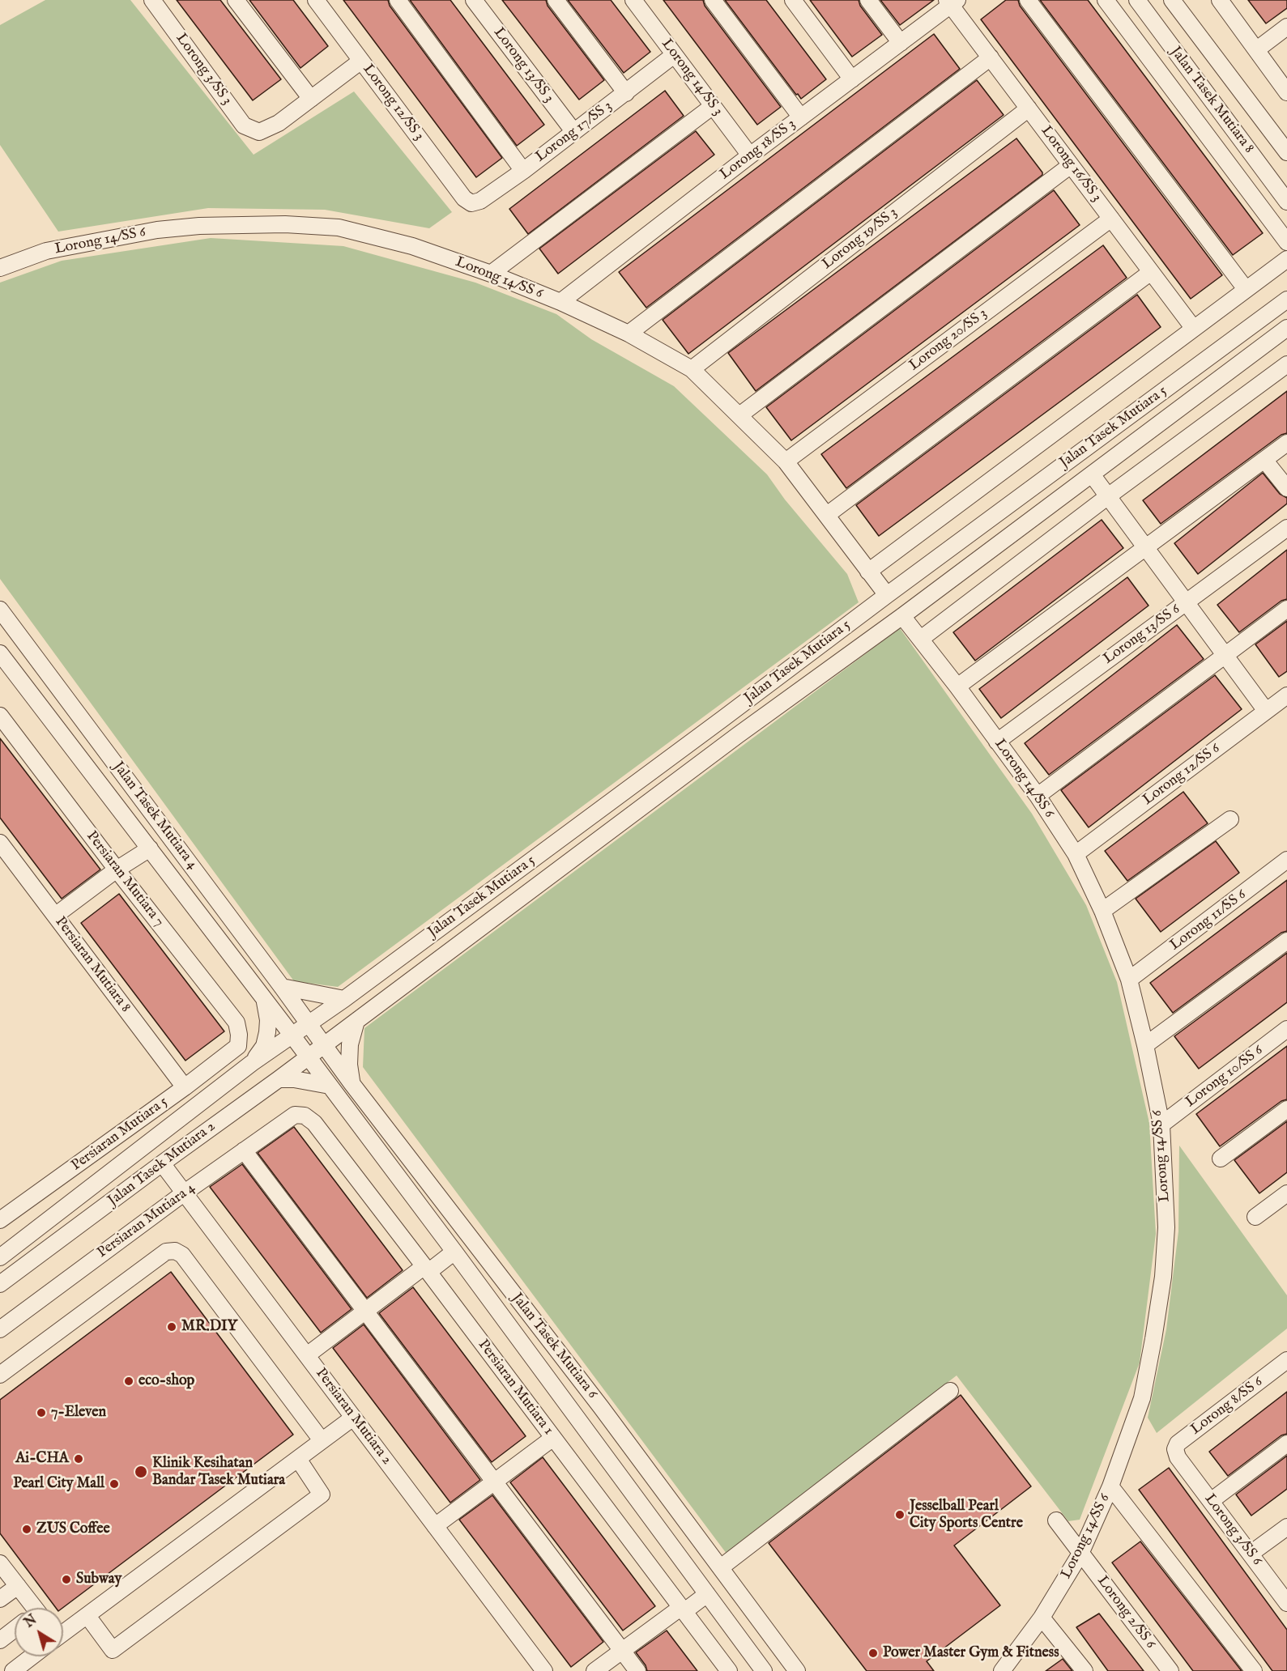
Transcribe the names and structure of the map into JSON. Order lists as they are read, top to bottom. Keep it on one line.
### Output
{"streets":{"street":["Lorong 13/SS 3","Lorong 3/SS 3","Lorong 14/SS 3","Jalan Tasek Mutiara 8","Lorong 12/SS 3","Lorong 17/SS 3","Lorong 18/SS 3","Lorong 16/SS 3","Lorong 19/SS 3","Lorong 14/SS 6","Lorong 20/SS 3","Jalan Tasek Mutiara 5","Lorong 13/SS 6","Lorong 12/SS 6","Jalan Tasek Mutiara 4","Persiaran Mutiara 7","Lorong 11/SS 6","Persiaran Mutiara 8","Lorong 10/SS 6","Persiaran Mutiara 5","Jalan Tasek Mutiara 2","Persiaran Mutiara 4","Jalan Tasek Mutiara 6","Persiaran Mutiara 1","Lorong 8/SS 6","Persiaran Mutiara 2","Lorong 3/SS 6","Lorong 2/SS 6"]},"crossings":[["Lorong 13/SS 3","Lorong 17/SS 3"],["Lorong 14/SS 3","Lorong 17/SS 3"],["Lorong 14/SS 3","Lorong 18/SS 3"],["Lorong 12/SS 3","Lorong 17/SS 3"],["Lorong 18/SS 3","Lorong 16/SS 3"],["Lorong 18/SS 3","Lorong 14/SS 6"],["Lorong 16/SS 3","Lorong 19/SS 3"],["Lorong 16/SS 3","Lorong 20/SS 3"],["Lorong 16/SS 3","Jalan Tasek Mutiara 5"],["Lorong 19/SS 3","Lorong 14/SS 6"],["Lorong 14/SS 6","Lorong 20/SS 3"],["Lorong 14/SS 6","Jalan Tasek Mutiara 5"],["Lorong 14/SS 6","Lorong 13/SS 6"],["Lorong 14/SS 6","Lorong 12/SS 6"],["Lorong 14/SS 6","Lorong 11/SS 6"],["Lorong 14/SS 6","Lorong 10/SS 6"],["Lorong 14/SS 6","Lorong 2/SS 6"],["Jalan Tasek Mutiara 5","Jalan Tasek Mutiara 4"],["Jalan Tasek Mutiara 5","Jalan Tasek Mutiara 2"],["Jalan Tasek Mutiara 5","Jalan Tasek Mutiara 6"],["Jalan Tasek Mutiara 4","Jalan Tasek Mutiara 2"],["Jalan Tasek Mutiara 4","Jalan Tasek Mutiara 6"],["Persiaran Mutiara 7","Persiaran Mutiara 5"],["Persiaran Mutiara 8","Persiaran Mutiara 5"],["Jalan Tasek Mutiara 2","Jalan Tasek Mutiara 6"],["Jalan Tasek Mutiara 2","Persiaran Mutiara 2"],["Persiaran Mutiara 4","Persiaran Mutiara 1"],["Persiaran Mutiara 4","Persiaran Mutiara 2"],["Lorong 8/SS 6","Lorong 3/SS 6"]],"places":["MR.DIY","eco-shop","7-Eleven","Ai-CHA","Klinik Kesihatan Bandar Tasek Mutiara","Pearl City Mall","Jesselball Pearl City Sports Centre","ZUS Coffee","Subway","Power Master Gym & Fitness"],"north":"top left"}
